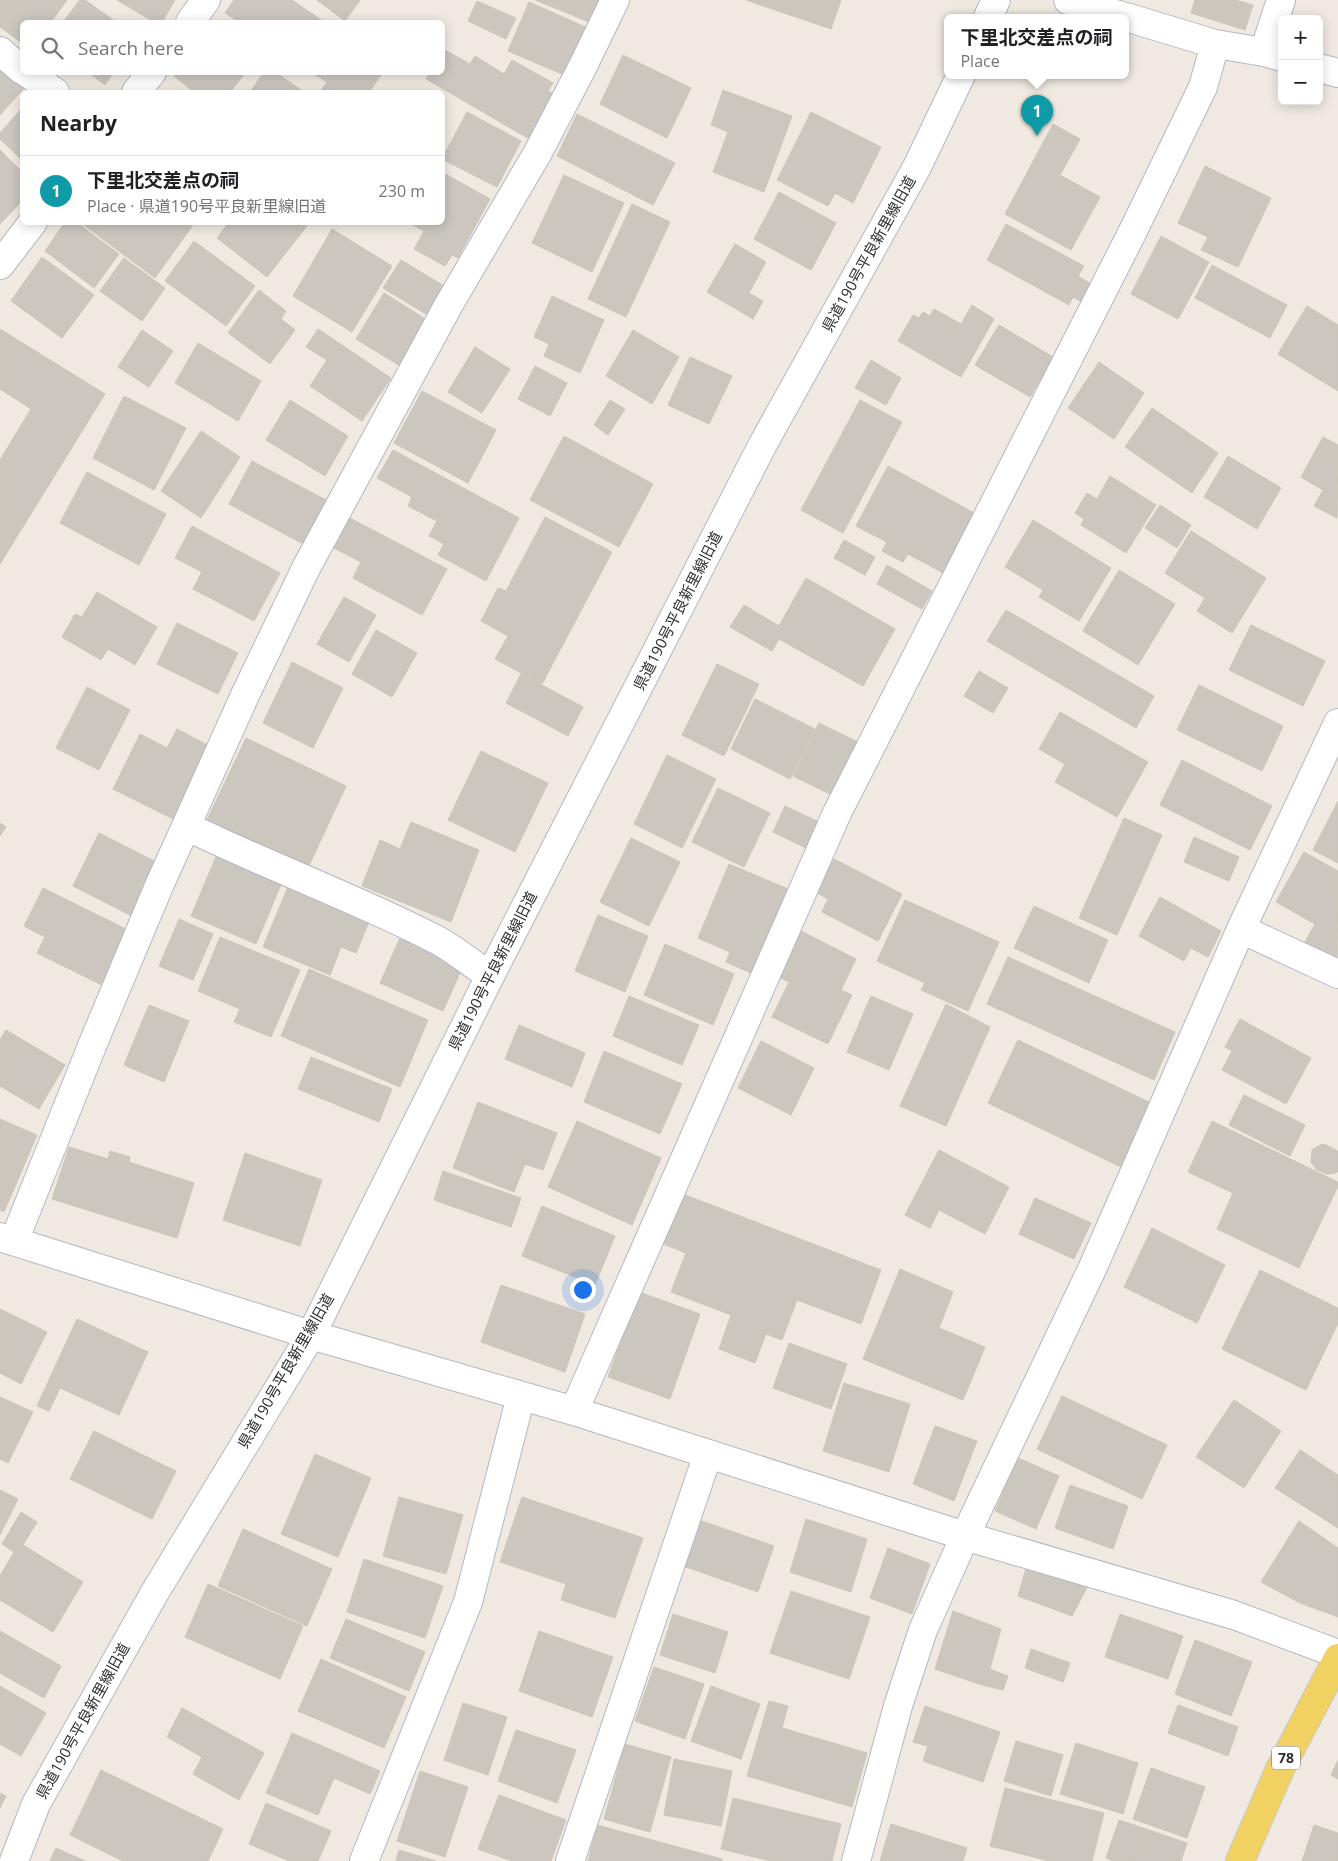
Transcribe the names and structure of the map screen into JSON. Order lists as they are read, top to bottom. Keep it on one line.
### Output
{"streets":{"main road":["78"],"street":["県道190号平良新里線旧道"]},"page":{"popup":["下里北交差点の祠","Place"],"map_buttons":["+","−"],"search":"Search here","heading":"Nearby","pins":"1","list":[{"mark":"1","name":"下里北交差点の祠","note":"Place · 県道190号平良新里線旧道","value":"230 m"}]}}
